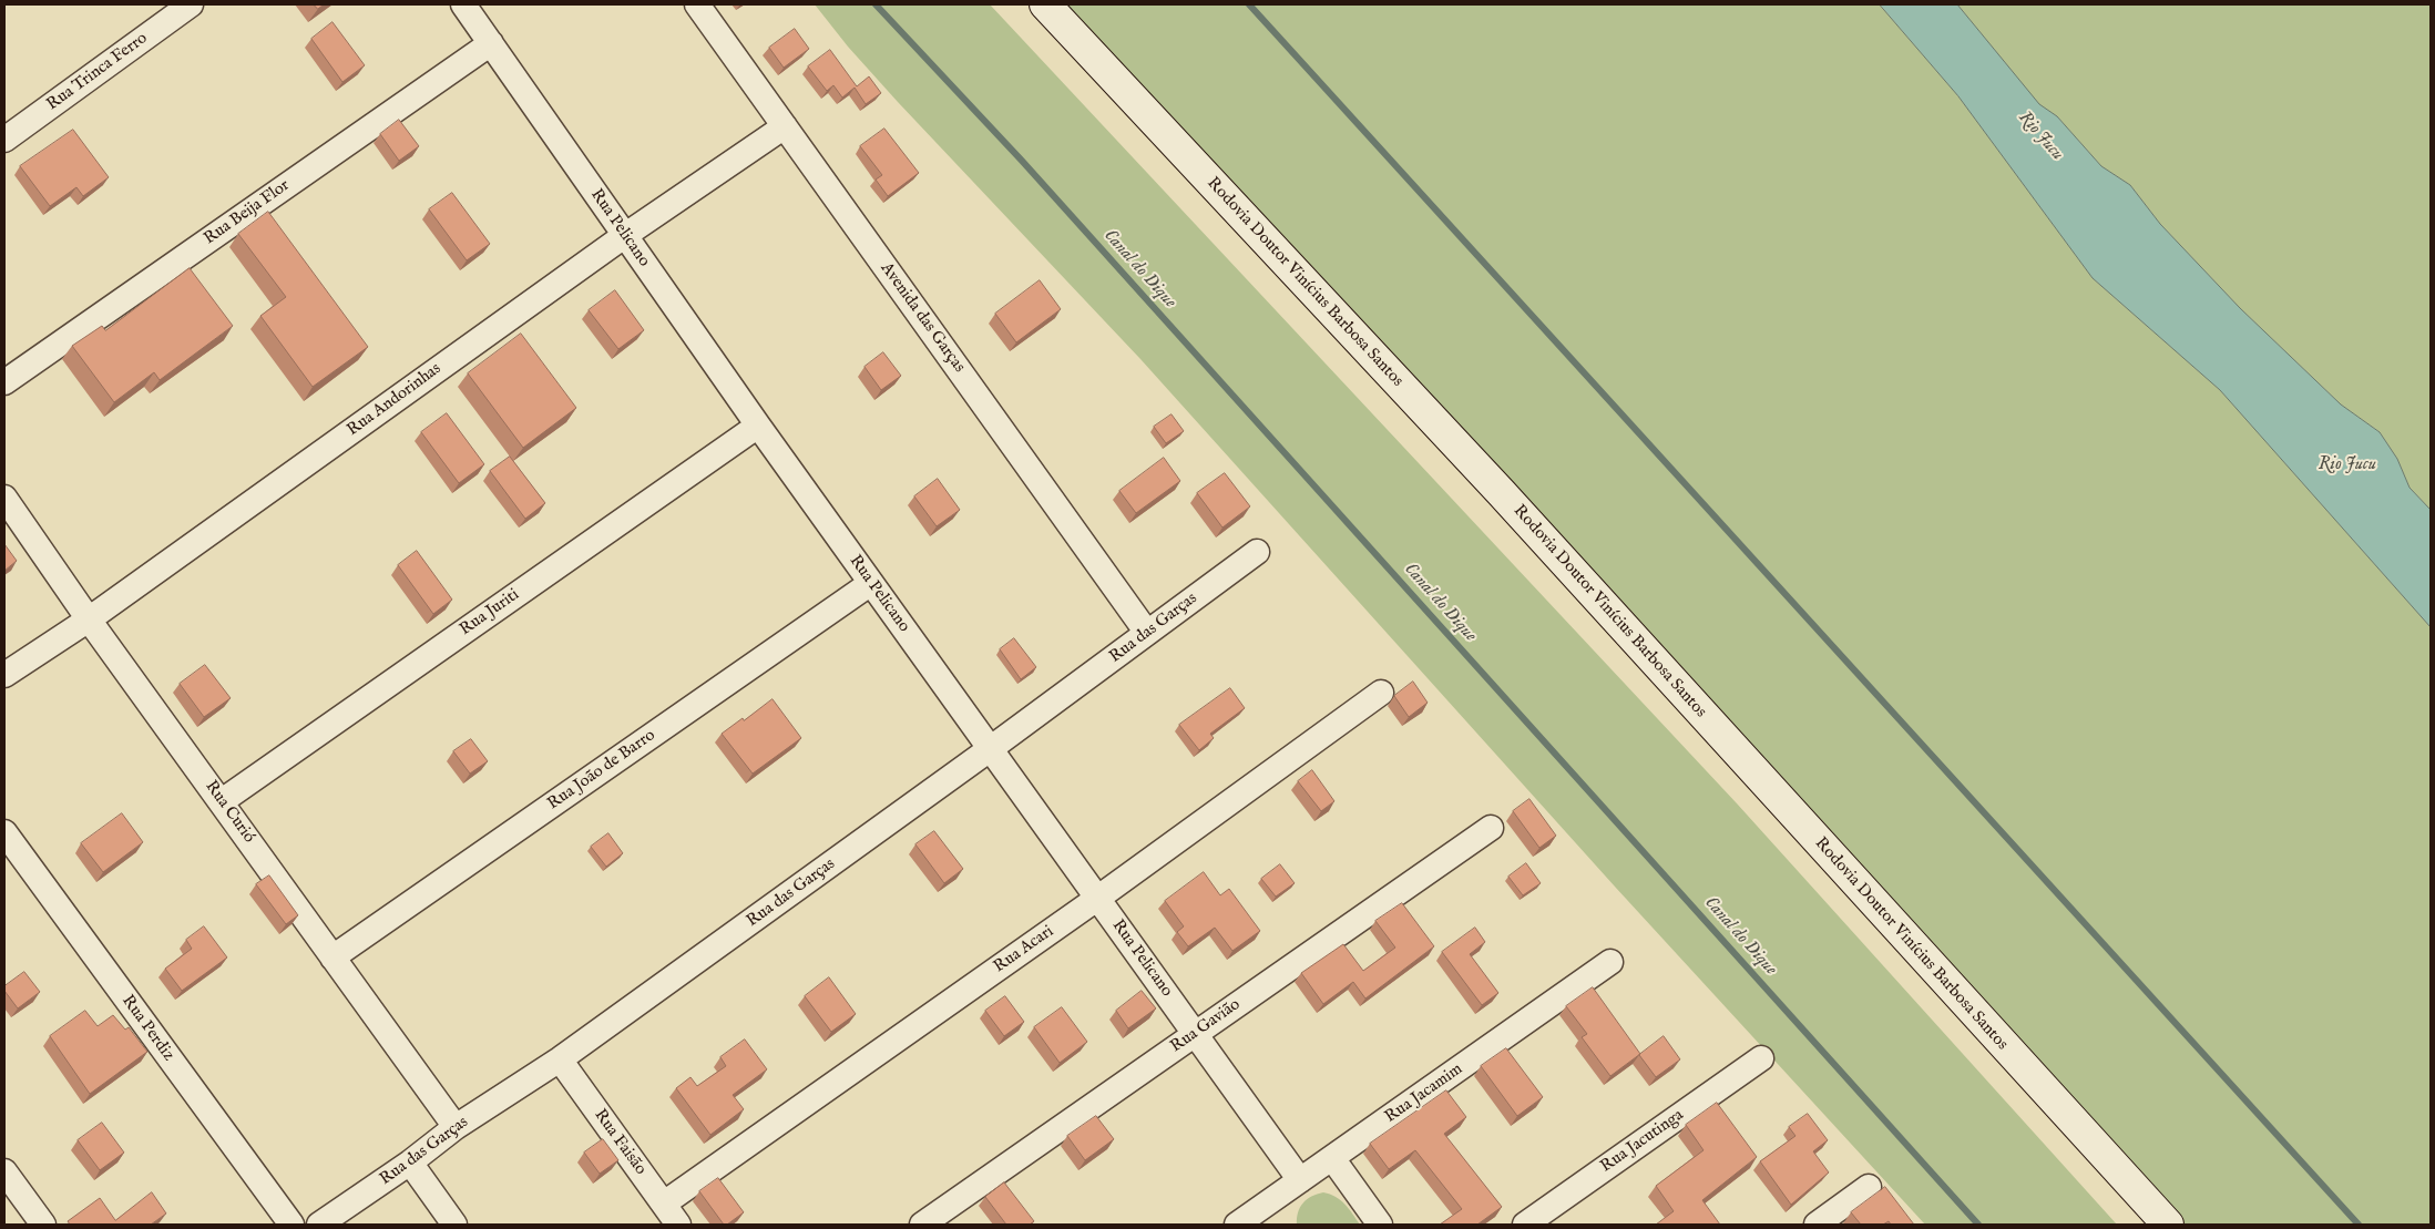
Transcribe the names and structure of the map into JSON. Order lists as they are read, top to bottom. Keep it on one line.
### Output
{"streets":{"main road":["Rodovia Doutor Vinícius Barbosa Santos"],"street":["Rua Trinca Ferro","Rua Beija Flor","Rua Pelicano","Avenida das Garças","Rua Andorinhas","Rua Juriti","Rua das Garças","Rua João de Barro","Rua Curió","Rua Acari","Rua Gavião","Rua Perdiz","Rua Jacamim","Rua Jacutinga","Rua Faisão"]},"crossings":[["Rua Beija Flor","Rua Pelicano"],["Rua Pelicano","Rua Andorinhas"],["Rua Pelicano","Rua Juriti"],["Rua Pelicano","Rua das Garças"],["Rua Pelicano","Rua João de Barro"],["Rua Pelicano","Rua Acari"],["Rua Pelicano","Rua Gavião"],["Rua Pelicano","Rua Jacamim"],["Avenida das Garças","Rua Andorinhas"],["Avenida das Garças","Rua das Garças"],["Rua Andorinhas","Rua Curió"],["Rua Juriti","Rua Curió"],["Rua das Garças","Rua Curió"],["Rua das Garças","Rua Faisão"],["Rua João de Barro","Rua Curió"],["Rua Acari","Rua Faisão"]],"water":["Rio Jucu","Canal do Dique"]}
